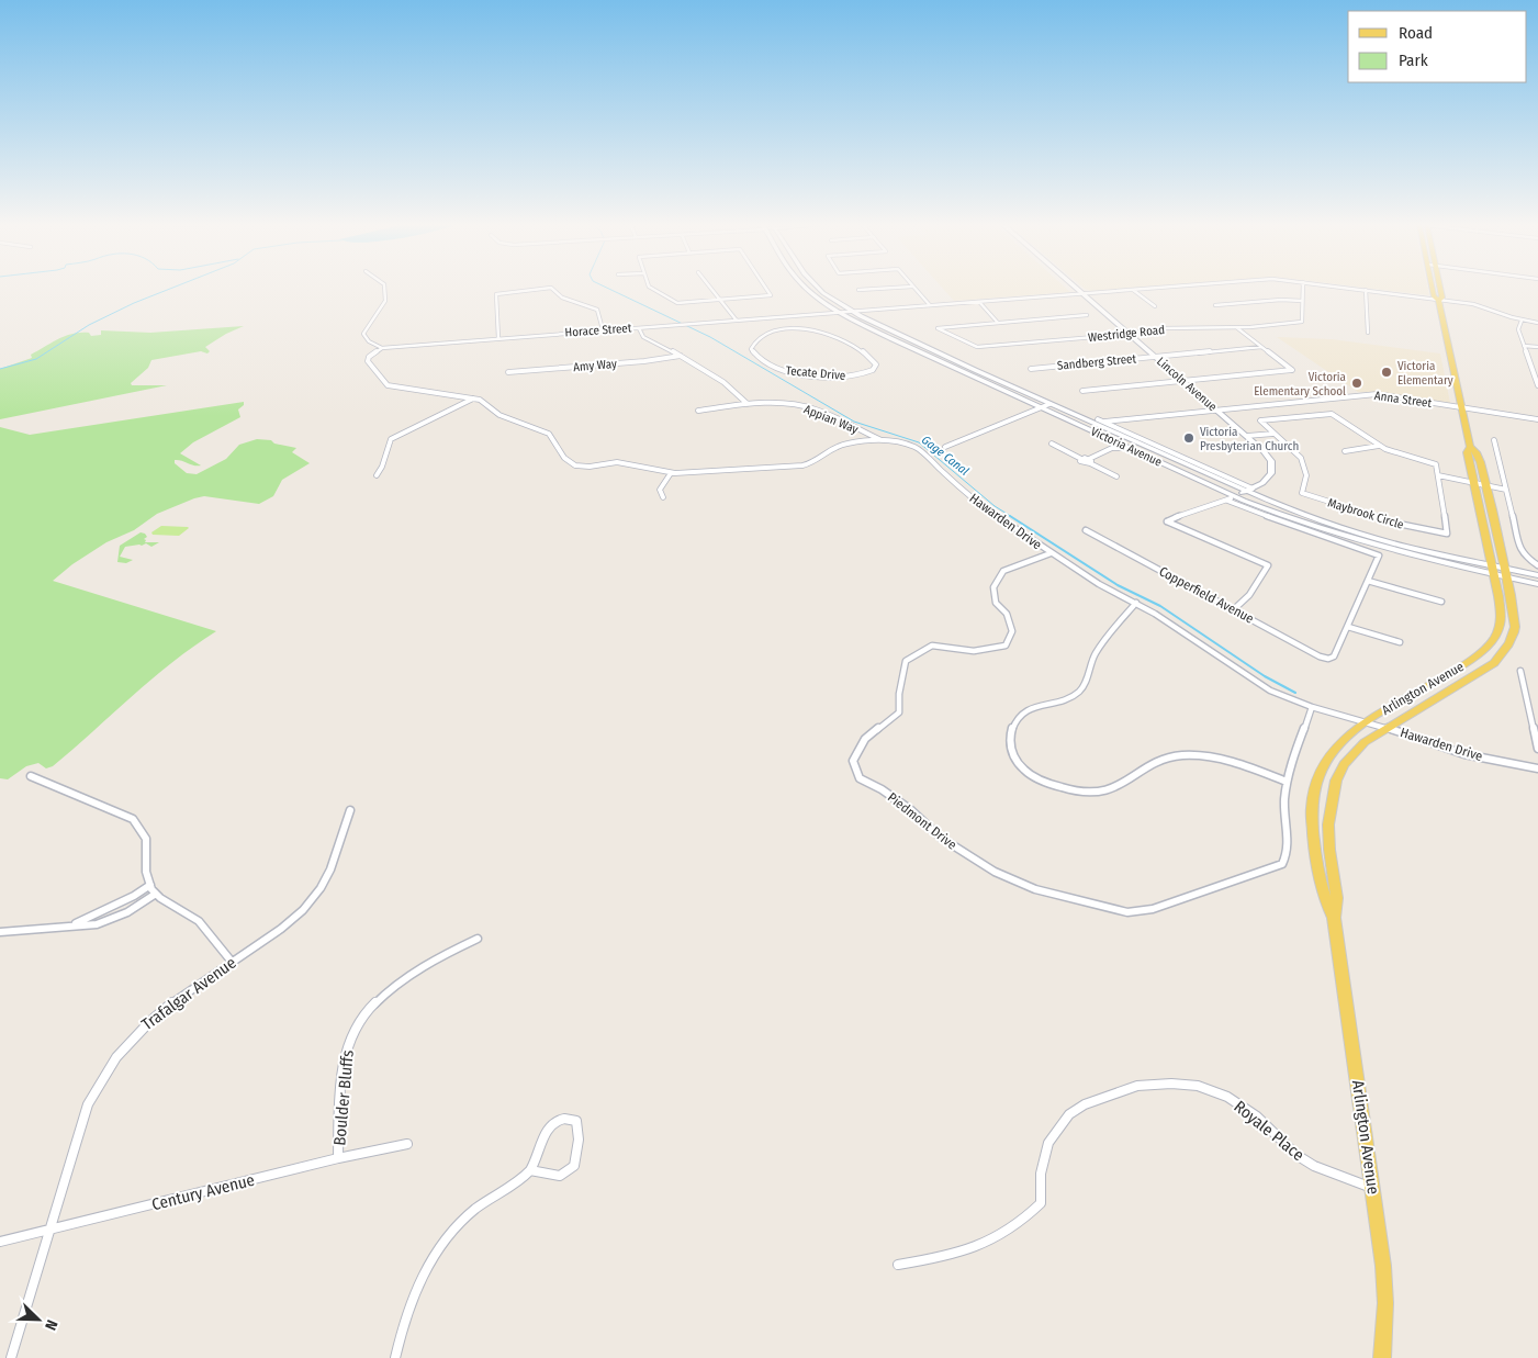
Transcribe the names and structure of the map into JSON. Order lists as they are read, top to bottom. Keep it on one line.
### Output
{"streets":{"main road":["Lincoln Avenue","Victoria Avenue","Arlington Avenue"],"street":["Horace Street","Westridge Road","Sandberg Street","Amy Way","Tecate Drive","Anna Street","Appian Way","Maybrook Circle","Hawarden Drive","Copperfield Avenue","Piedmont Drive","Trafalgar Avenue","Boulder Bluffs","Royale Place","Century Avenue"]},"crossings":[["Horace Street","Lincoln Avenue"],["Horace Street","Victoria Avenue"],["Horace Street","Hawarden Drive"],["Horace Street","Arlington Avenue"],["Westridge Road","Lincoln Avenue"],["Sandberg Street","Lincoln Avenue"],["Lincoln Avenue","Anna Street"],["Lincoln Avenue","Victoria Avenue"],["Anna Street","Arlington Avenue"],["Appian Way","Hawarden Drive"],["Victoria Avenue","Arlington Avenue"],["Hawarden Drive","Arlington Avenue"],["Hawarden Drive","Piedmont Drive"],["Arlington Avenue","Royale Place"],["Trafalgar Avenue","Century Avenue"],["Boulder Bluffs","Century Avenue"]],"water":["Gage Canal"],"places":["Victoria Elementary","Victoria Elementary School","Victoria Presbyterian Church"],"legend":["Road","Park"],"north":"bottom right"}
